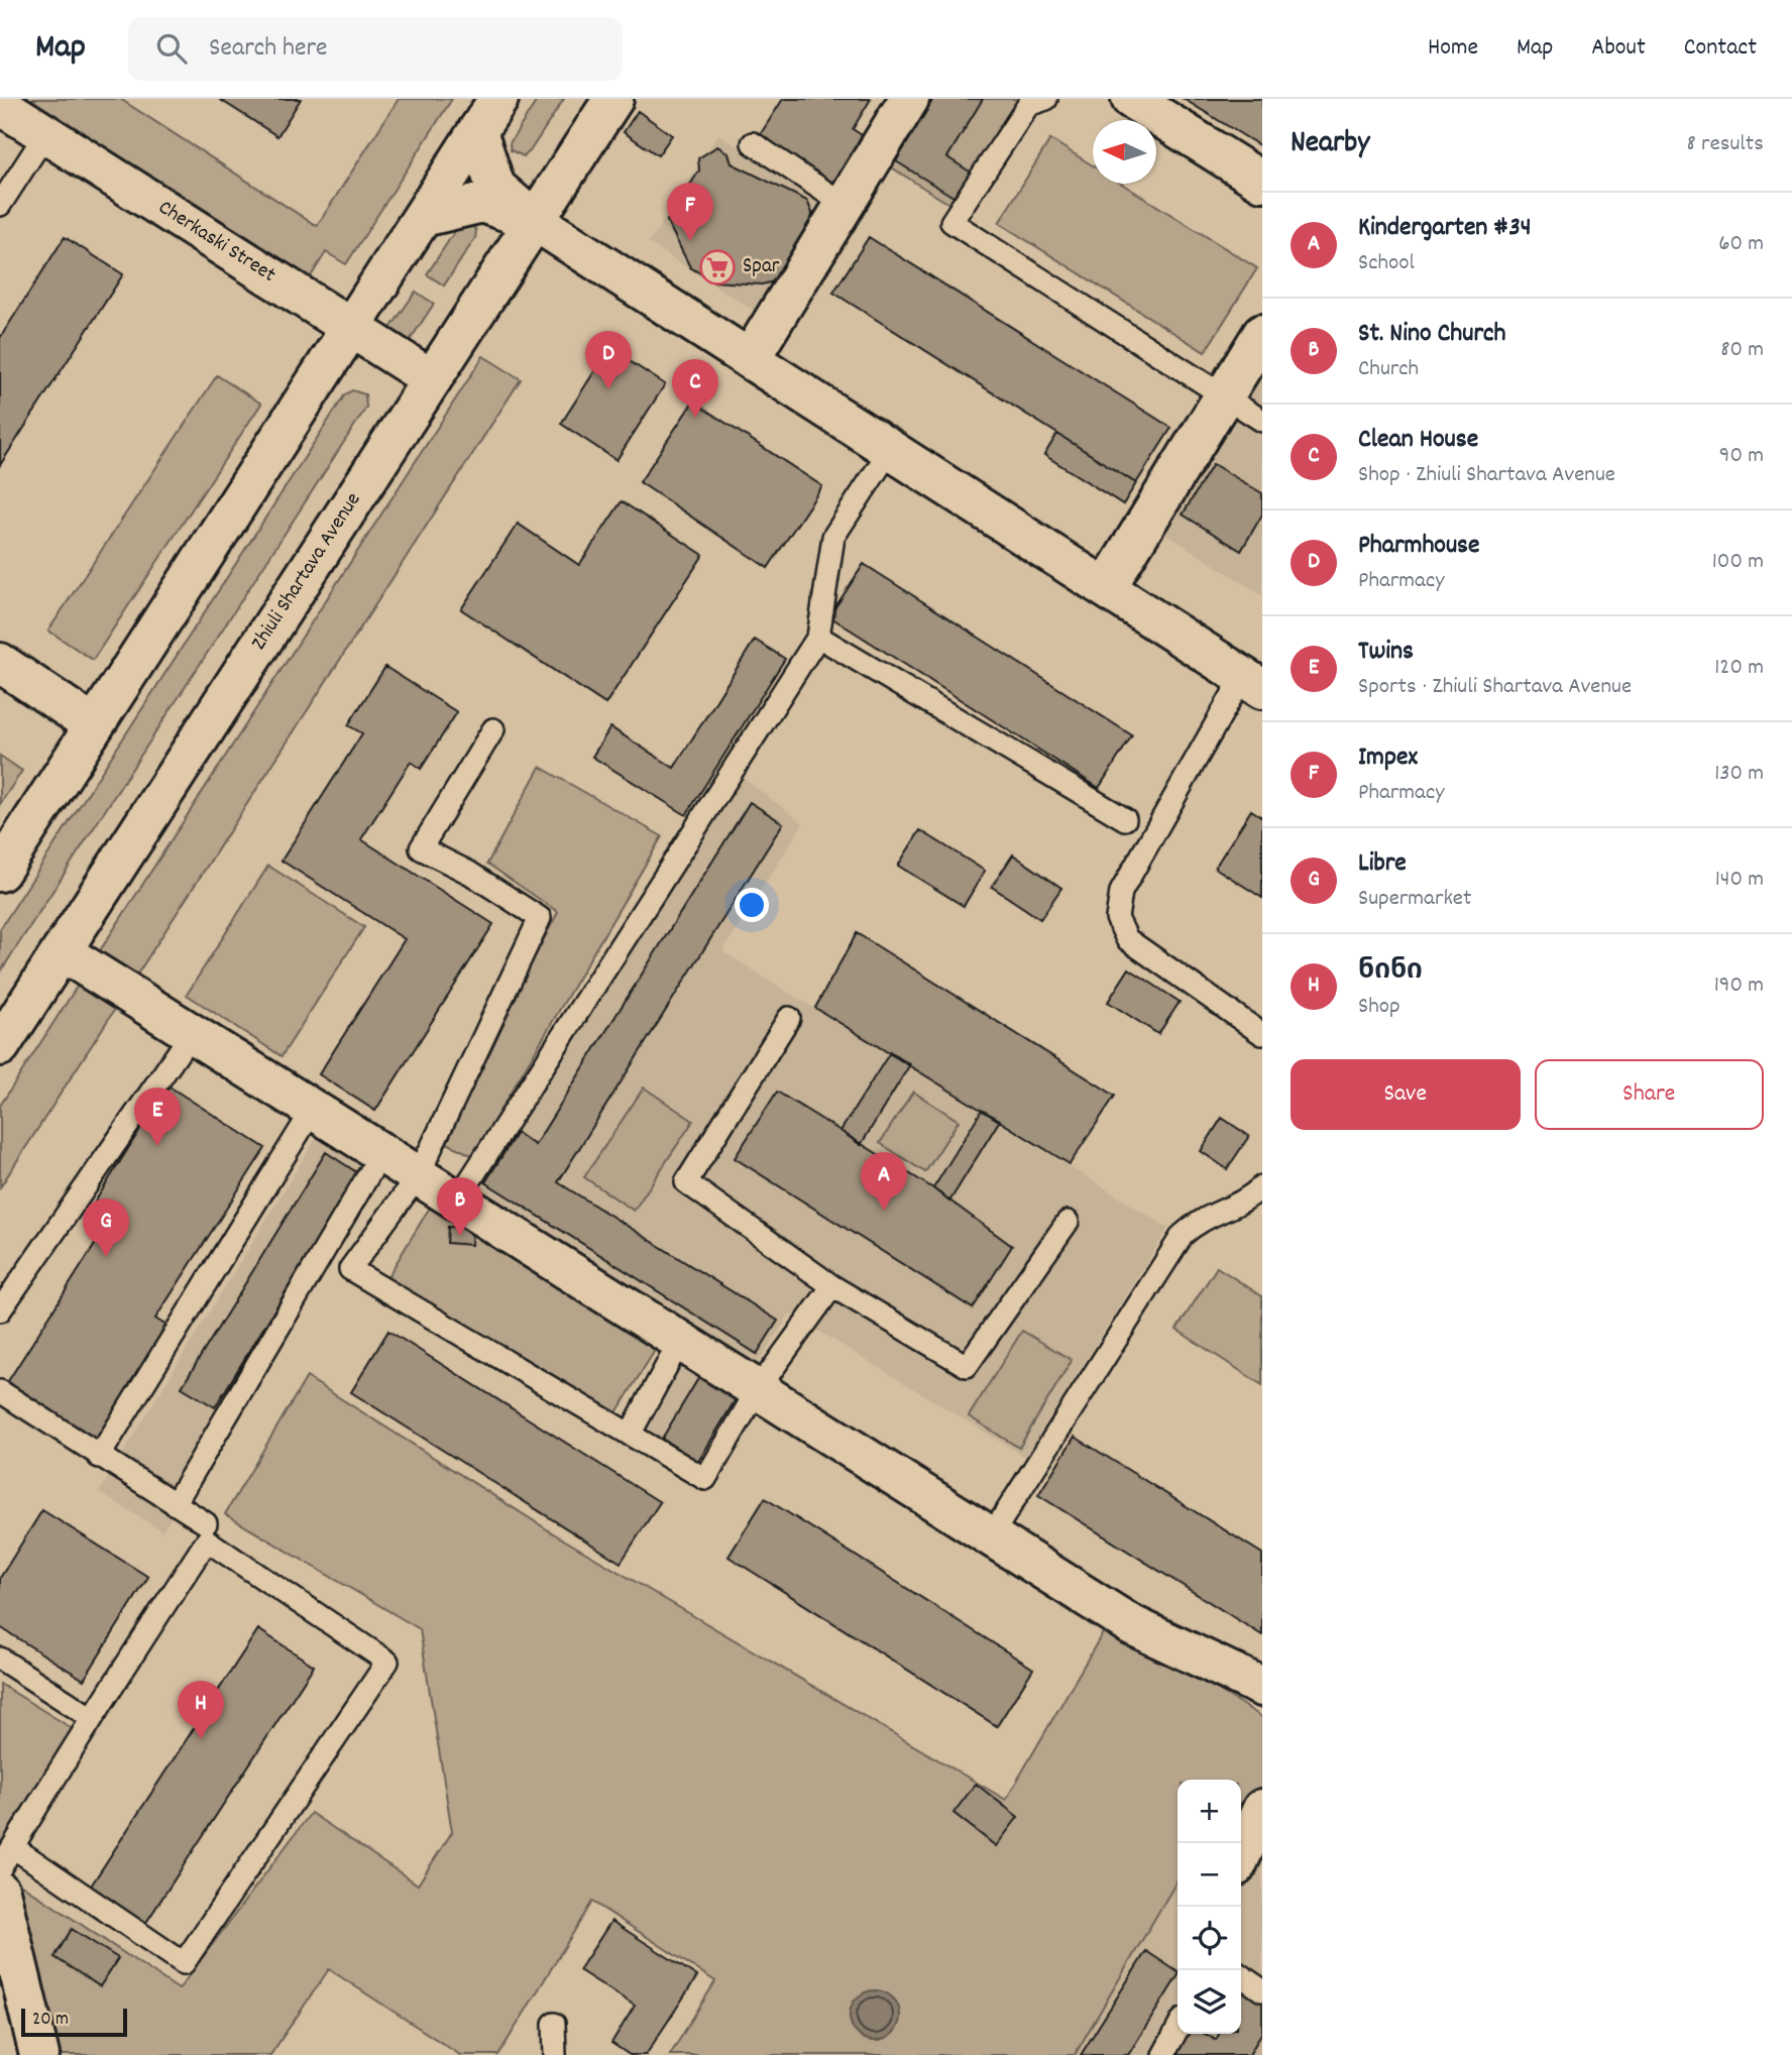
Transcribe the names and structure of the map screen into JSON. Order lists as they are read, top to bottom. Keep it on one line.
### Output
{"streets":{"street":["Cherkaski Street","Zhiuli Shartava Avenue"]},"crossings":[["Cherkaski Street","Zhiuli Shartava Avenue"]],"places":{"supermarket":["Spar"]},"scale_bar":"20 m","north":"left","page":{"header":"Map","search":"Search here","nav":["Home","Map","About","Contact"],"heading":["Nearby","8 results"],"pins":["F","D","C","E","A","B","G","H"],"list":[{"mark":"A","name":"Kindergarten #34","note":"School","value":"60 m"},{"mark":"B","name":"St. Nino Church","note":"Church","value":"80 m"},{"mark":"C","name":"Clean House","note":"Shop · Zhiuli Shartava Avenue","value":"90 m"},{"mark":"D","name":"Pharmhouse","note":"Pharmacy","value":"100 m"},{"mark":"E","name":"Twins","note":"Sports · Zhiuli Shartava Avenue","value":"120 m"},{"mark":"F","name":"Impex","note":"Pharmacy","value":"130 m"},{"mark":"G","name":"Libre","note":"Supermarket","value":"140 m"},{"mark":"H","name":"ნინი","note":"Shop","value":"190 m"}],"buttons":["Save","Share"],"map_buttons":["+","−"],"scale":"20 m"}}
